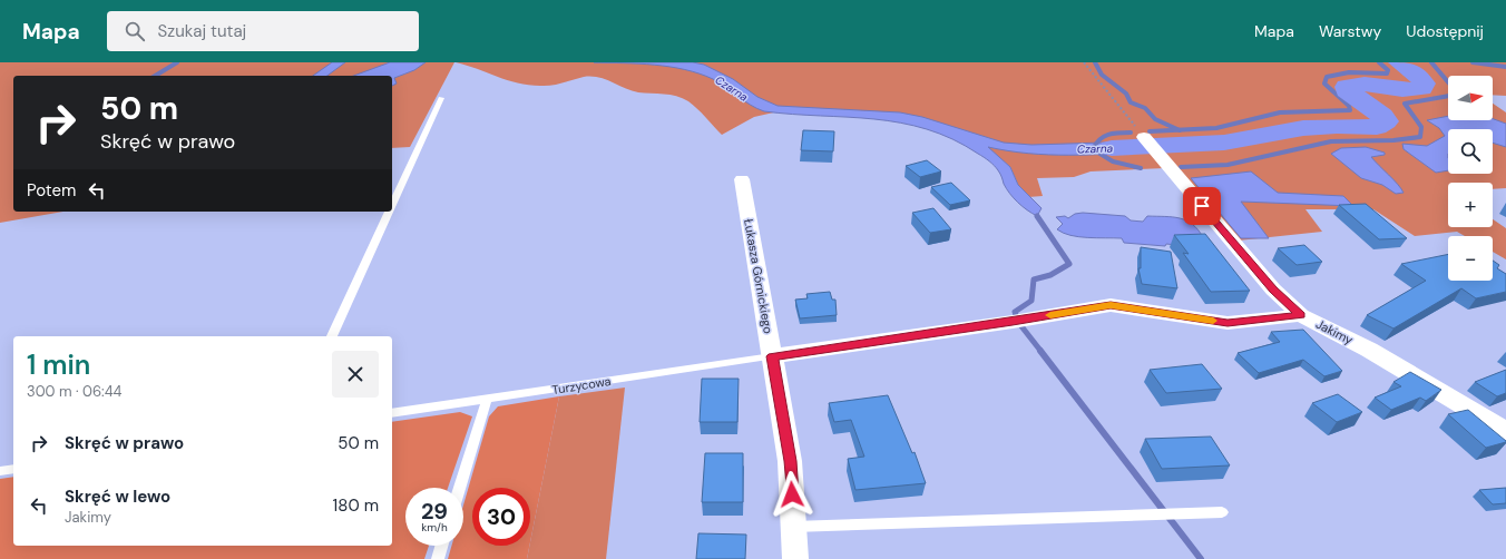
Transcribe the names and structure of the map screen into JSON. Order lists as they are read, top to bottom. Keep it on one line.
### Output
{"streets":{"street":["Łukasza Górnickiego","Jakimy"],"lane":["Turzycowa"]},"crossings":[["Łukasza Górnickiego","Turzycowa"]],"water":["Czarna"],"north":"right","page":{"header":"Mapa","search":"Szukaj tutaj","nav":["Mapa","Warstwy","Udostępnij"],"map_buttons":["+","−"],"turn":["50 m","Skręć w prawo"],"then":"Potem","heading":["1 min","300 m · 06:44"],"list":[{"name":"Skręć w prawo","value":"50 m"},{"name":"Skręć w lewo","note":"Jakimy","value":"180 m"}],"speed":"29 km/h","limit":"30"}}
